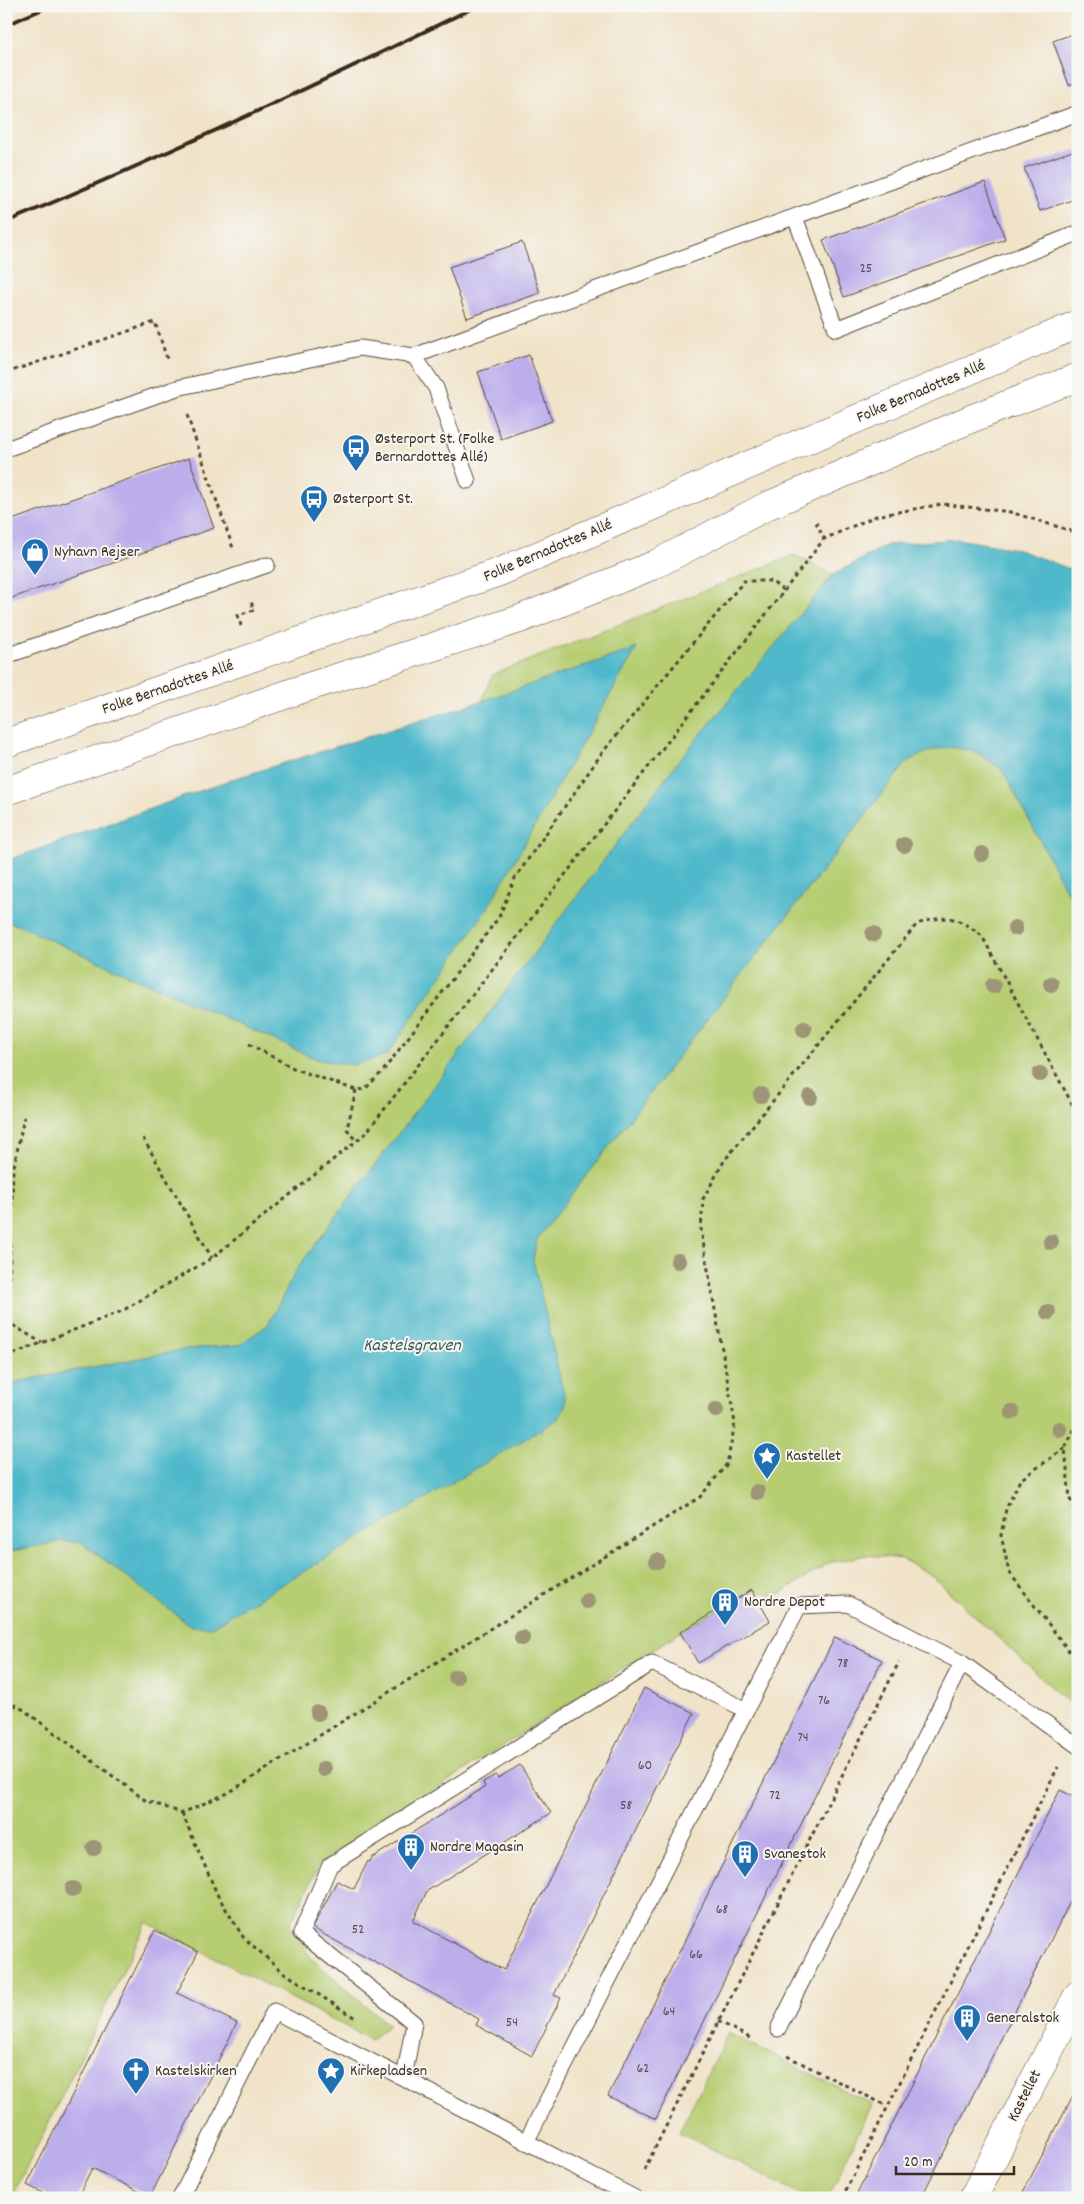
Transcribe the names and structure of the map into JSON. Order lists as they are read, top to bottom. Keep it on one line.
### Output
{"streets":{"main road":["Folke Bernadottes Allé","Kastellet"]},"water":["Kastelsgraven"],"places":{"bus stop":["Østerport St. (Folke Bernardottes Allé)","Østerport St."],"shop":["Nyhavn Rejser"],"place":["Kastellet","Kirkepladsen"],"building":["Nordre Depot","Nordre Magasin","Svanestok","Generalstok"],"church":["Kastelskirken"]},"house_numbers":["25","78","76","74","60","72","58","68","52","66","64","54","62"],"scale_bar":"20 m"}
